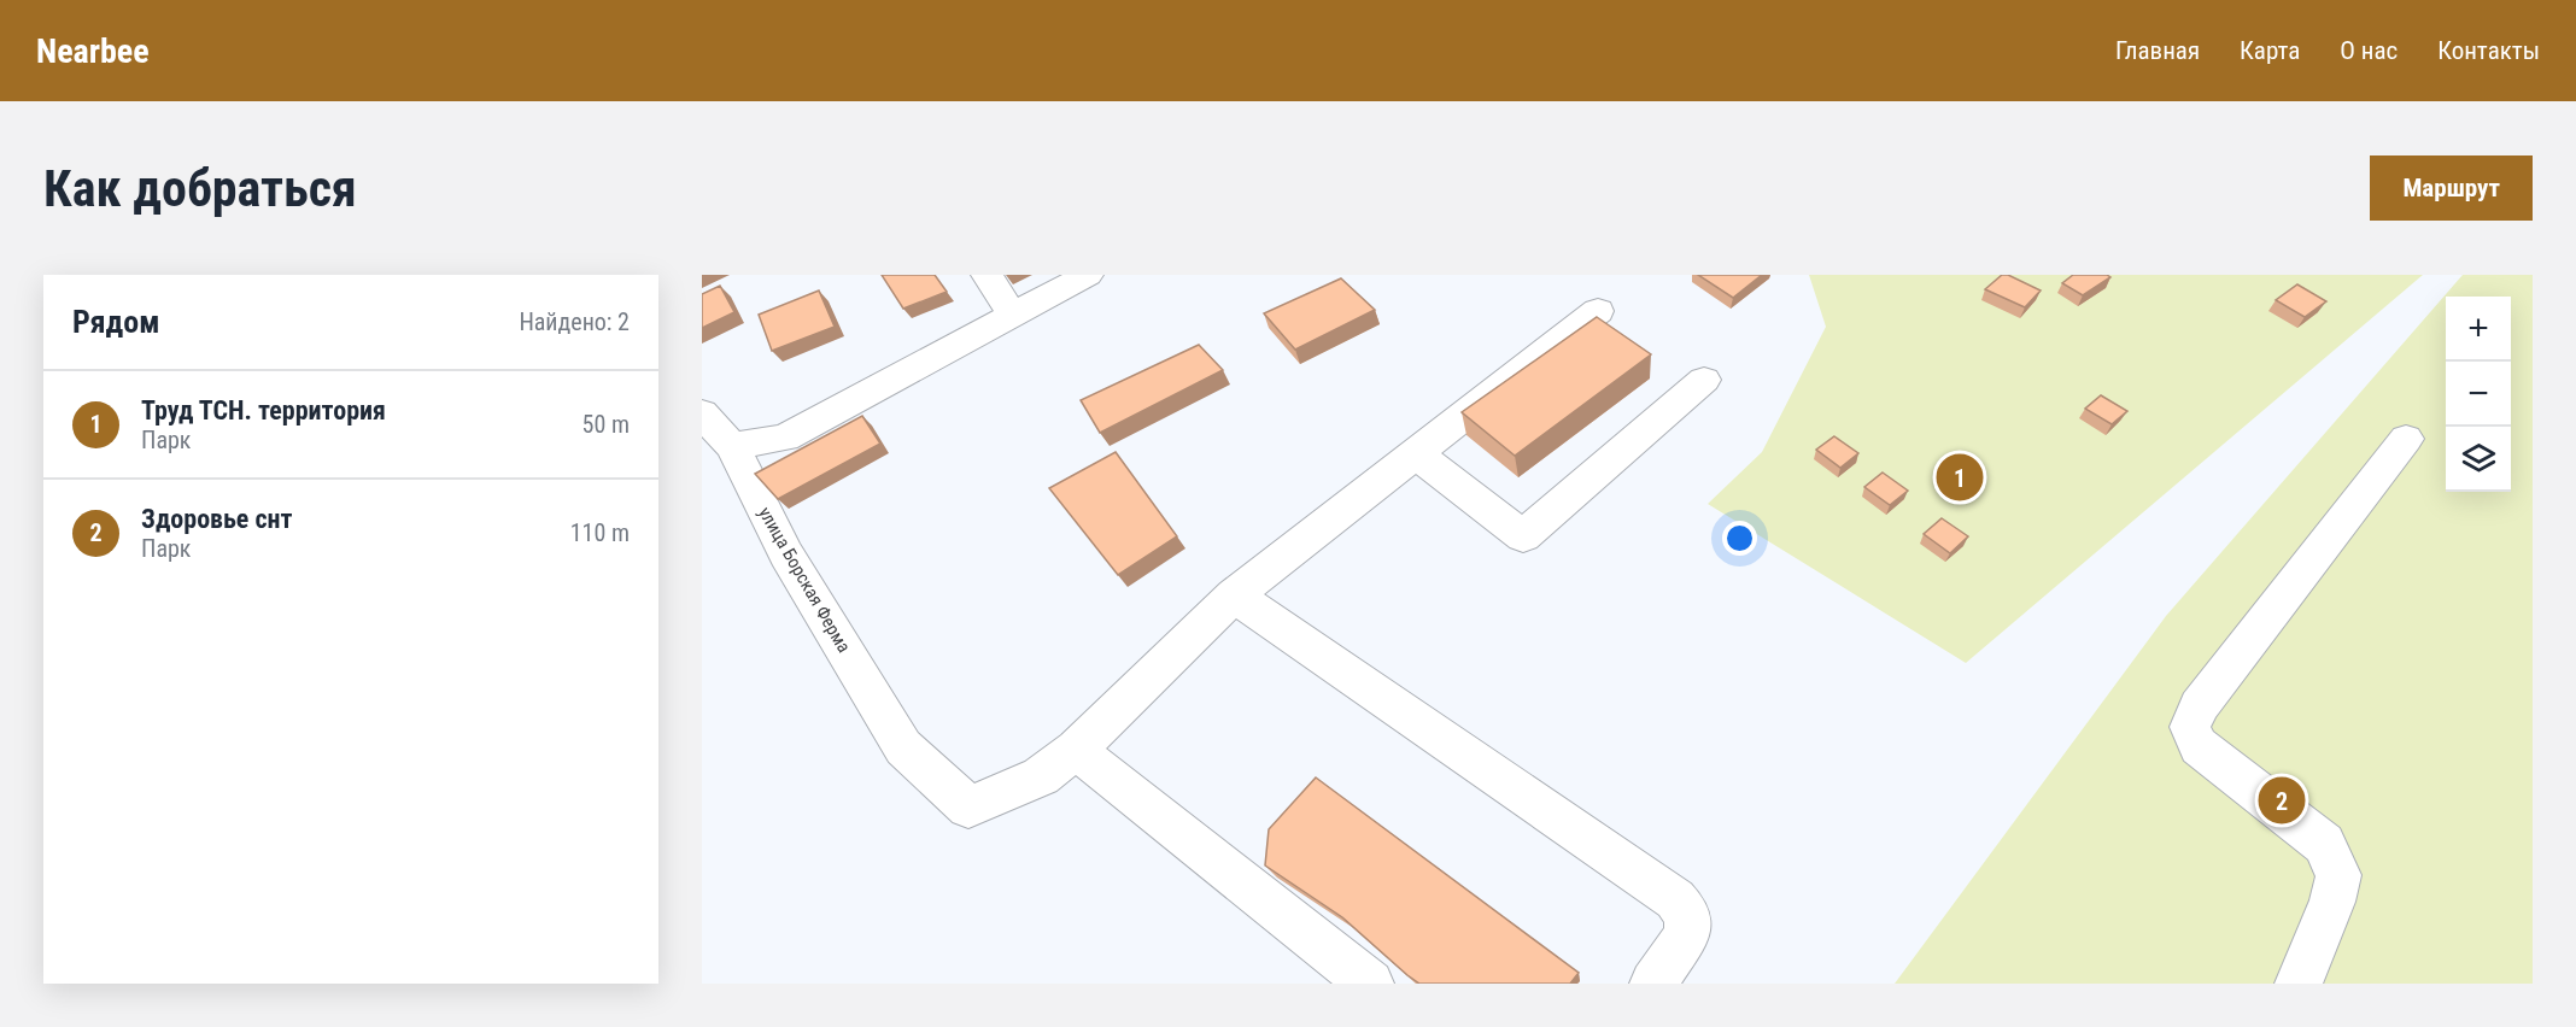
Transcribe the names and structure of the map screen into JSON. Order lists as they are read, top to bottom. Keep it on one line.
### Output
{"streets":{"street":["улица Борская Ферма"]},"page":{"header":"Nearbee","nav":["Главная","Карта","О нас","Контакты"],"buttons":"Маршрут","title":"Как добраться","heading":["Рядом","Найдено: 2"],"map_buttons":["+","−"],"list":[{"mark":"1","name":"Труд ТСН. территория","note":"Парк","value":"50 m"},{"mark":"2","name":"Здоровье снт","note":"Парк","value":"110 m"}],"pins":["1","2"]}}
